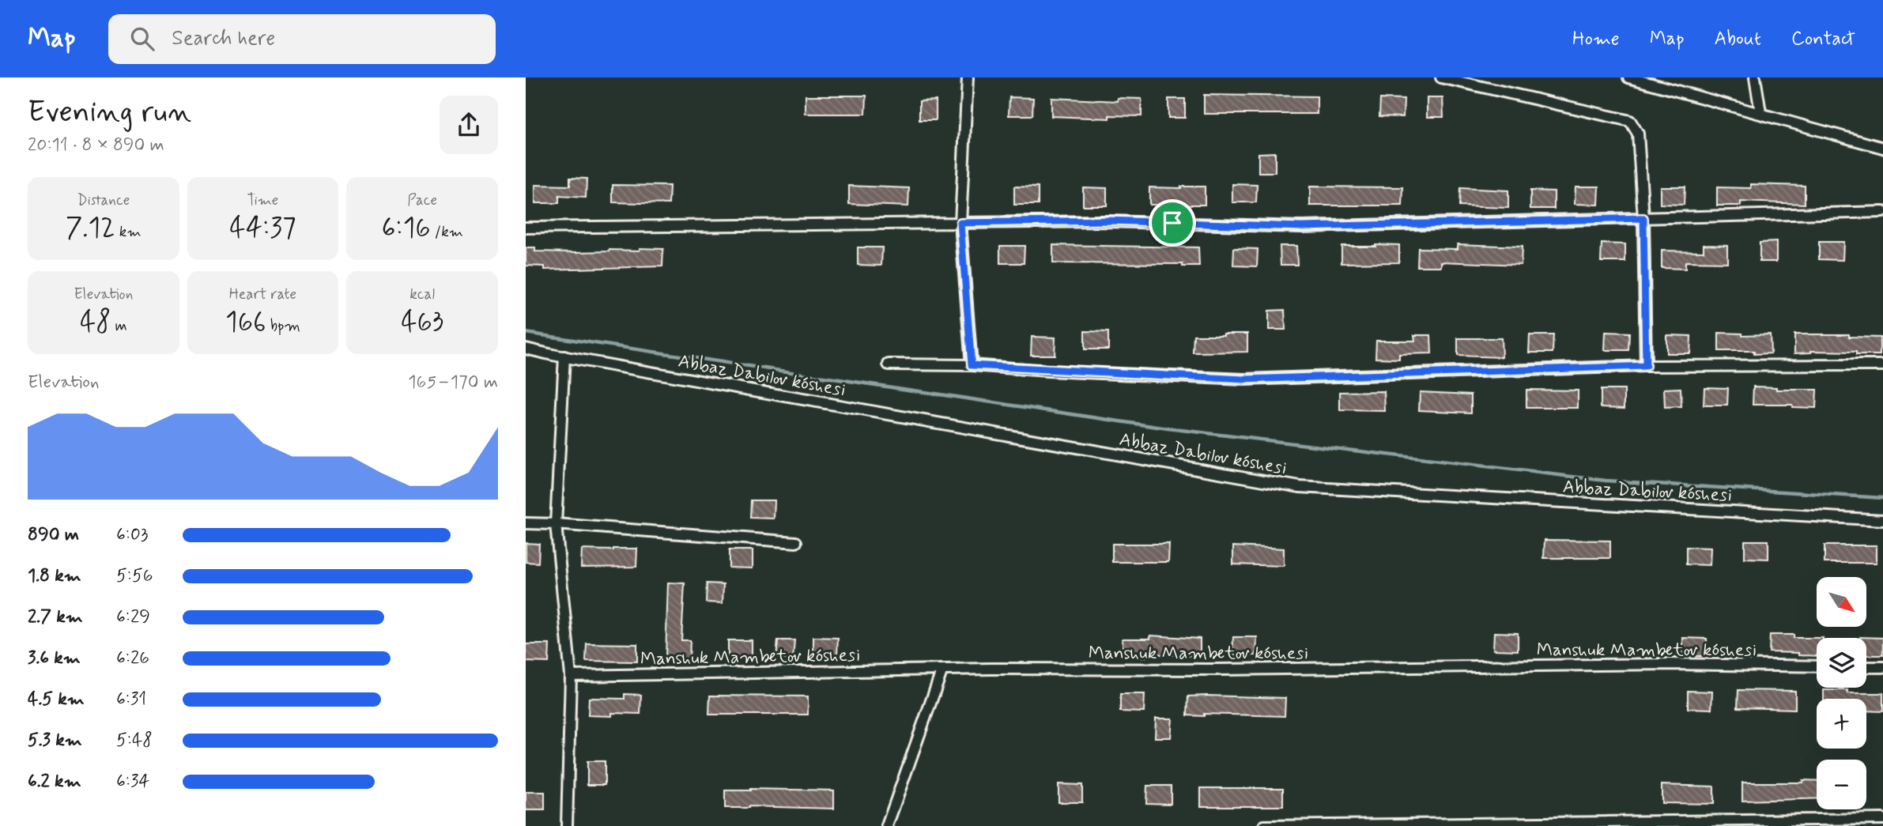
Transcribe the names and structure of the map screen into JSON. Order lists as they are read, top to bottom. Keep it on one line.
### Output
{"streets":{"street":["Abbaz Dabilov kóshesi","Manshuk Mambetov kóshesi"]},"north":"bottom right","page":{"header":"Map","search":"Search here","nav":["Home","Map","About","Contact"],"heading":["Evening run","20:11 · 8 × 890 m"],"stats":[["Distance","7.12 km"],["Time","44:37"],["Pace","6:16 /km"],["Elevation","48 m"],["Heart rate","166 bpm"],["kcal","463"]],"chart":["Elevation","165–170 m"],"list":[{"name":"890 m","note":"6:03"},{"name":"1.8 km","note":"5:56"},{"name":"2.7 km","note":"6:29"},{"name":"3.6 km","note":"6:26"},{"name":"4.5 km","note":"6:31"},{"name":"5.3 km","note":"5:48"},{"name":"6.2 km","note":"6:34"}],"map_buttons":["+","−"]}}
